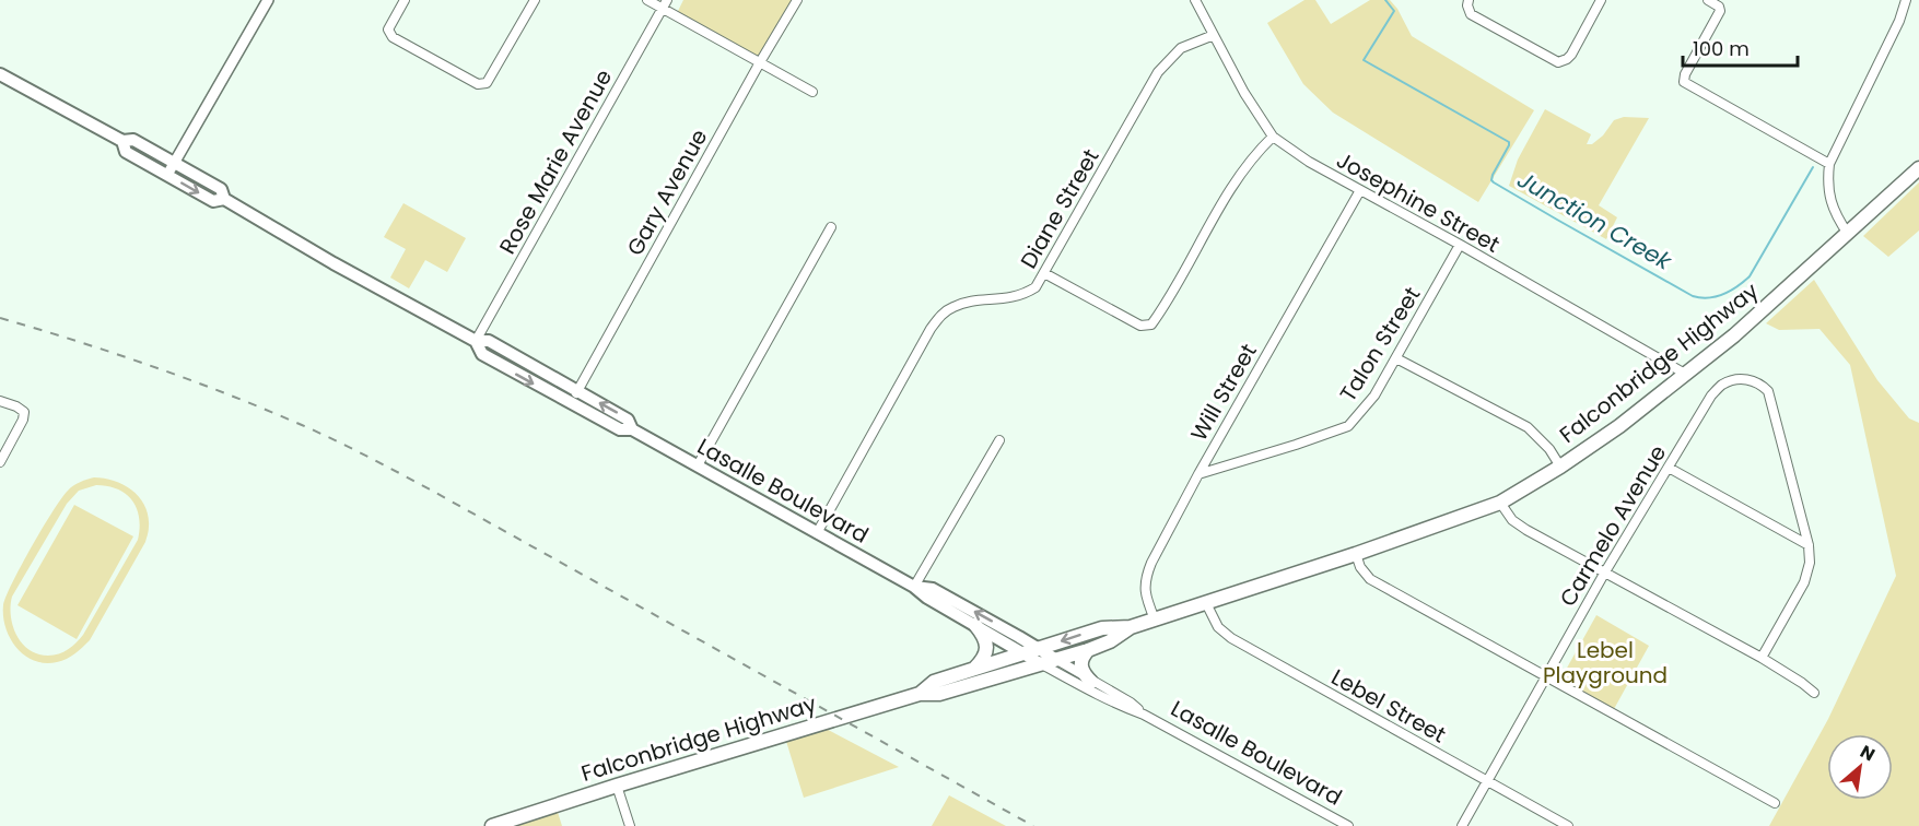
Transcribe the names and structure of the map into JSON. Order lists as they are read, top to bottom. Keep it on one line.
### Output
{"streets":{"main road":["Falconbridge Highway","Lasalle Boulevard"],"street":["Rose Marie Avenue","Gary Avenue","Josephine Street","Diane Street","Talon Street","Will Street","Carmelo Avenue","Lebel Street"]},"crossings":[["Rose Marie Avenue","Lasalle Boulevard"],["Gary Avenue","Lasalle Boulevard"],["Josephine Street","Diane Street"],["Josephine Street","Talon Street"],["Josephine Street","Falconbridge Highway"],["Josephine Street","Will Street"],["Diane Street","Lasalle Boulevard"],["Talon Street","Will Street"],["Falconbridge Highway","Will Street"],["Falconbridge Highway","Lasalle Boulevard"],["Falconbridge Highway","Lebel Street"],["Carmelo Avenue","Lebel Street"]],"water":["Junction Creek"],"parks":["Lebel Playground"],"scale_bar":"100 m","north":"top right"}
